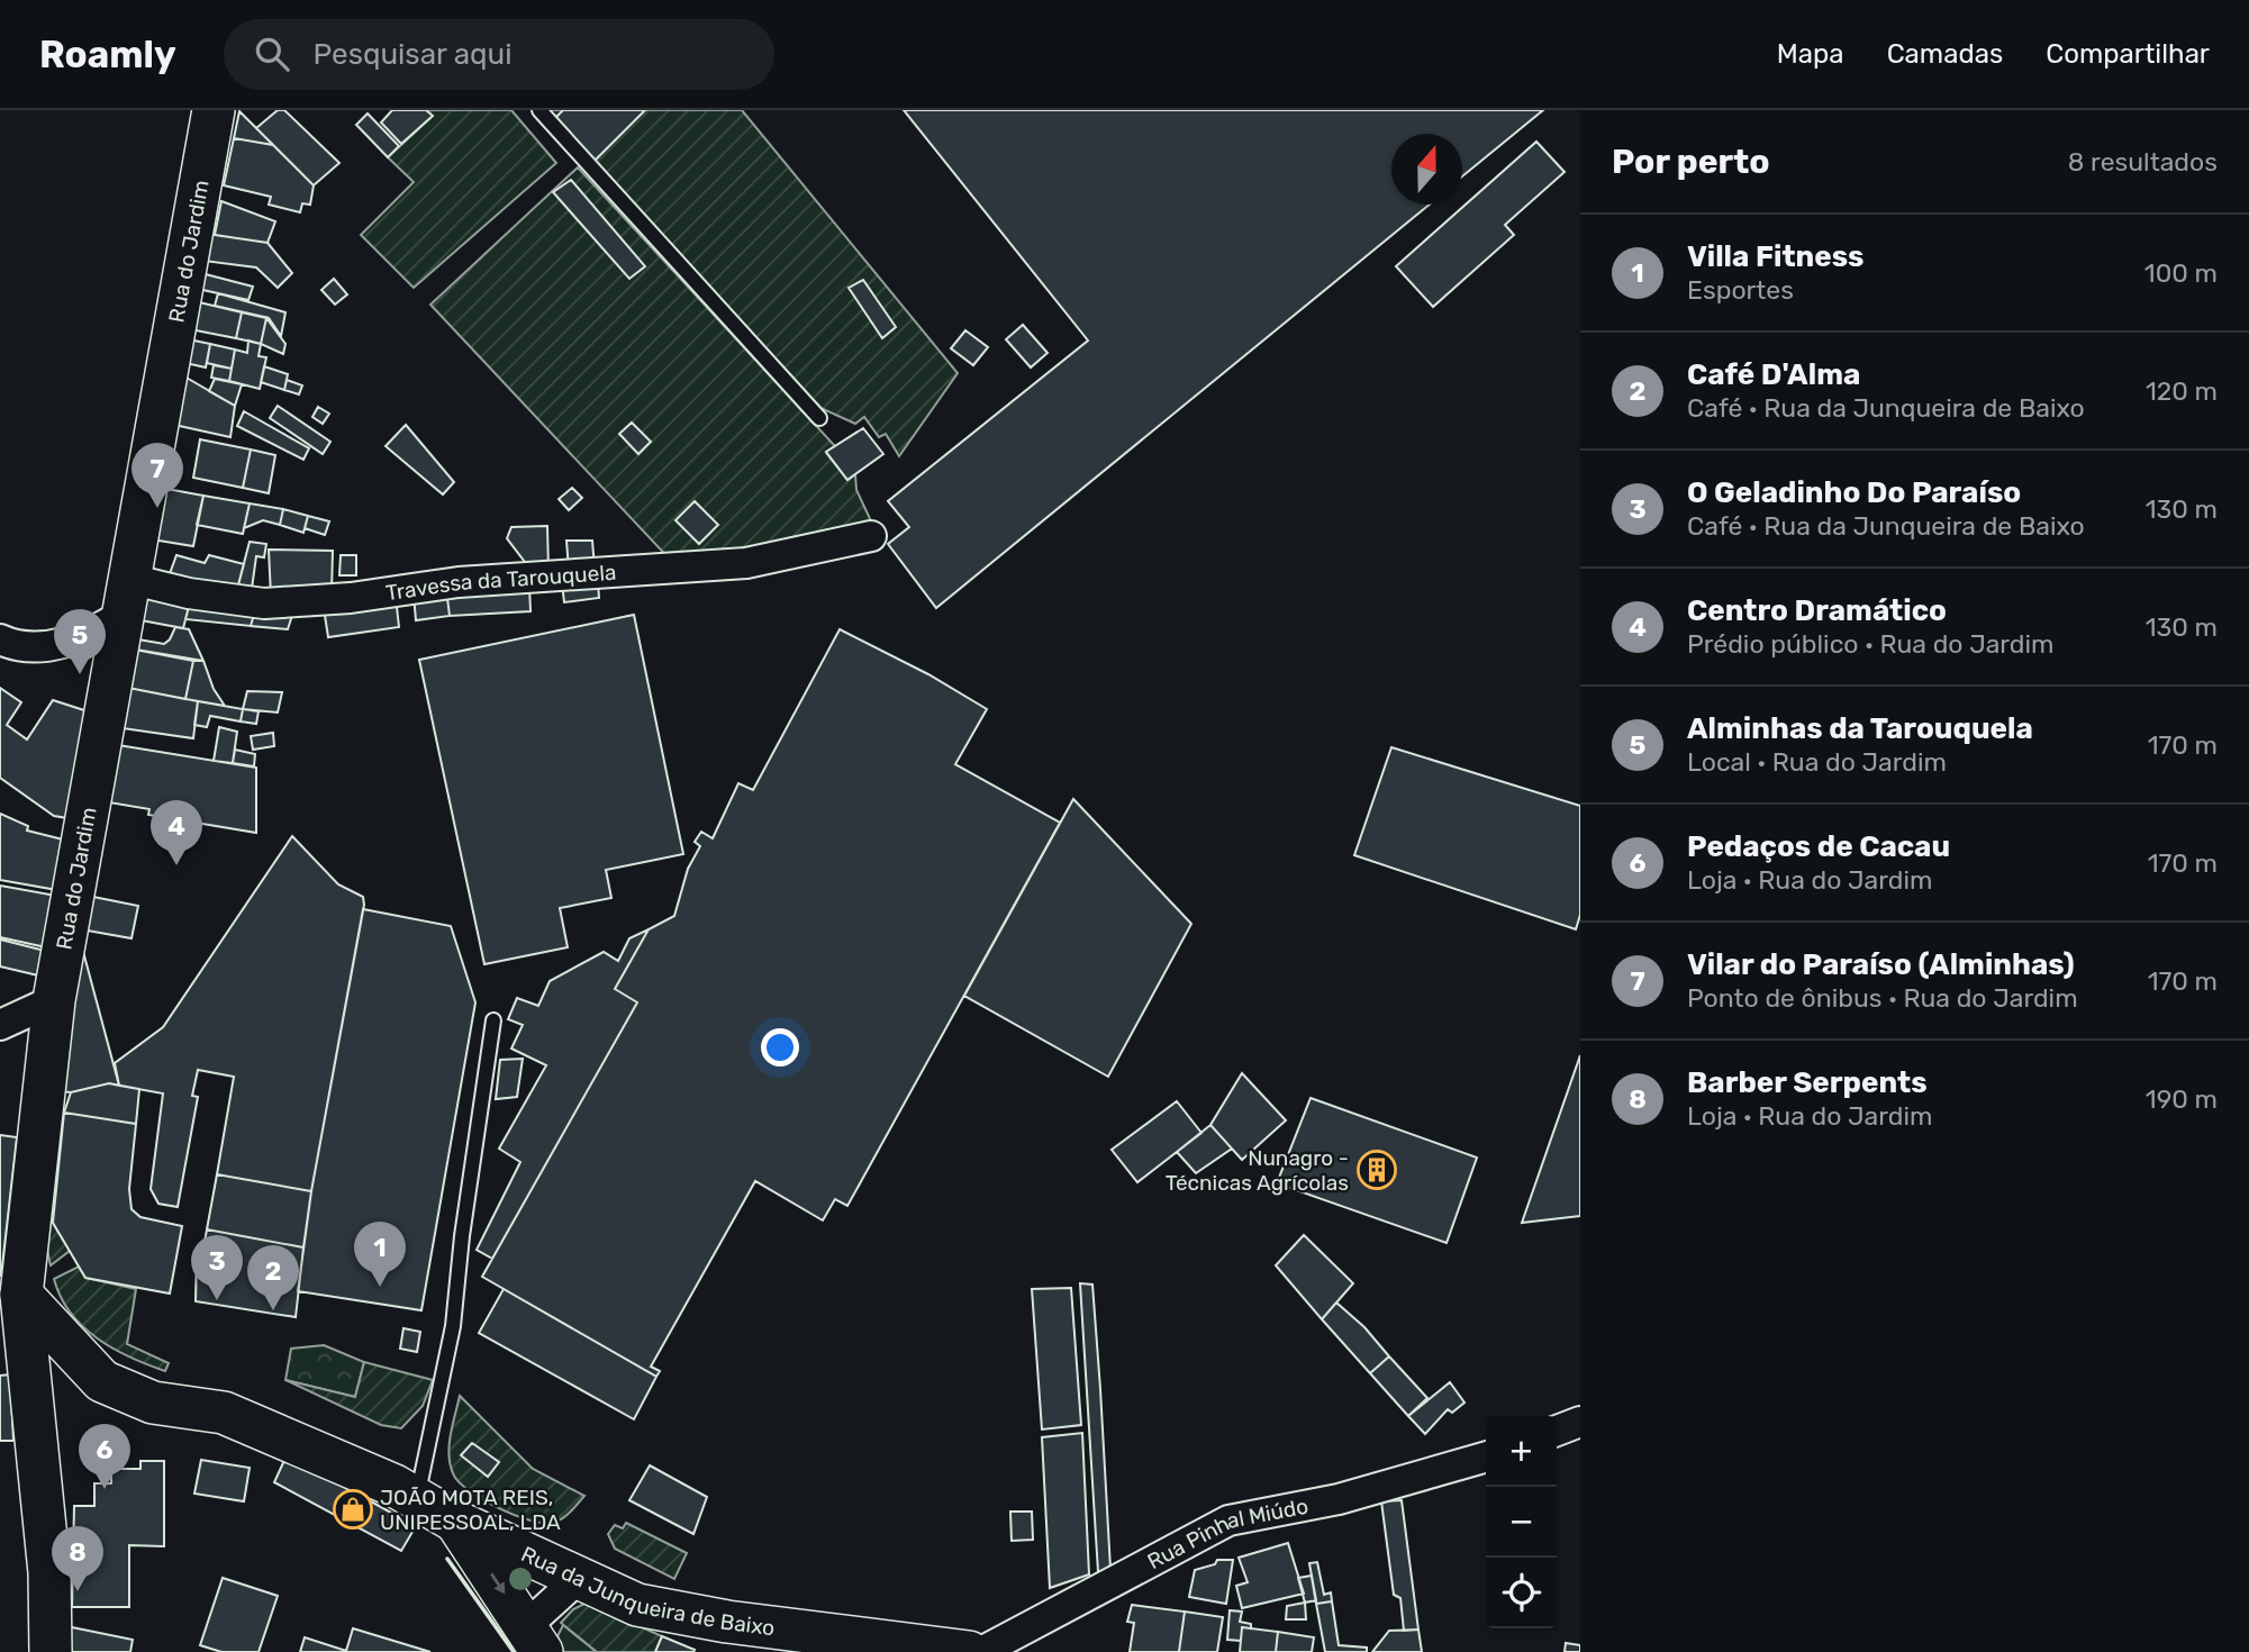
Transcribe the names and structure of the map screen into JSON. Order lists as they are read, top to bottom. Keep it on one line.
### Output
{"streets":{"main road":["Rua do Jardim","Rua da Junqueira de Baixo"],"street":["Travessa da Tarouquela","Rua Pinhal Miúdo"]},"crossings":[["Rua do Jardim","Travessa da Tarouquela"],["Rua do Jardim","Rua da Junqueira de Baixo"]],"places":{"building":["Nunagro - Técnicas Agrícolas"],"shop":["JOÃO MOTA REIS, UNIPESSOAL, LDA"]},"north":"top","page":{"header":"Roamly","search":"Pesquisar aqui","nav":["Mapa","Camadas","Compartilhar"],"heading":["Por perto","8 resultados"],"list":[{"mark":"1","name":"Villa Fitness","note":"Esportes","value":"100 m"},{"mark":"2","name":"Café D'Alma","note":"Café · Rua da Junqueira de Baixo","value":"120 m"},{"mark":"3","name":"O Geladinho Do Paraíso","note":"Café · Rua da Junqueira de Baixo","value":"130 m"},{"mark":"4","name":"Centro Dramático","note":"Prédio público · Rua do Jardim","value":"130 m"},{"mark":"5","name":"Alminhas da Tarouquela","note":"Local · Rua do Jardim","value":"170 m"},{"mark":"6","name":"Pedaços de Cacau","note":"Loja · Rua do Jardim","value":"170 m"},{"mark":"7","name":"Vilar do Paraíso (Alminhas)","note":"Ponto de ônibus · Rua do Jardim","value":"170 m"},{"mark":"8","name":"Barber Serpents","note":"Loja · Rua do Jardim","value":"190 m"}],"pins":["7","5","4","1","3","2","6","8"],"map_buttons":["+","−"]}}
